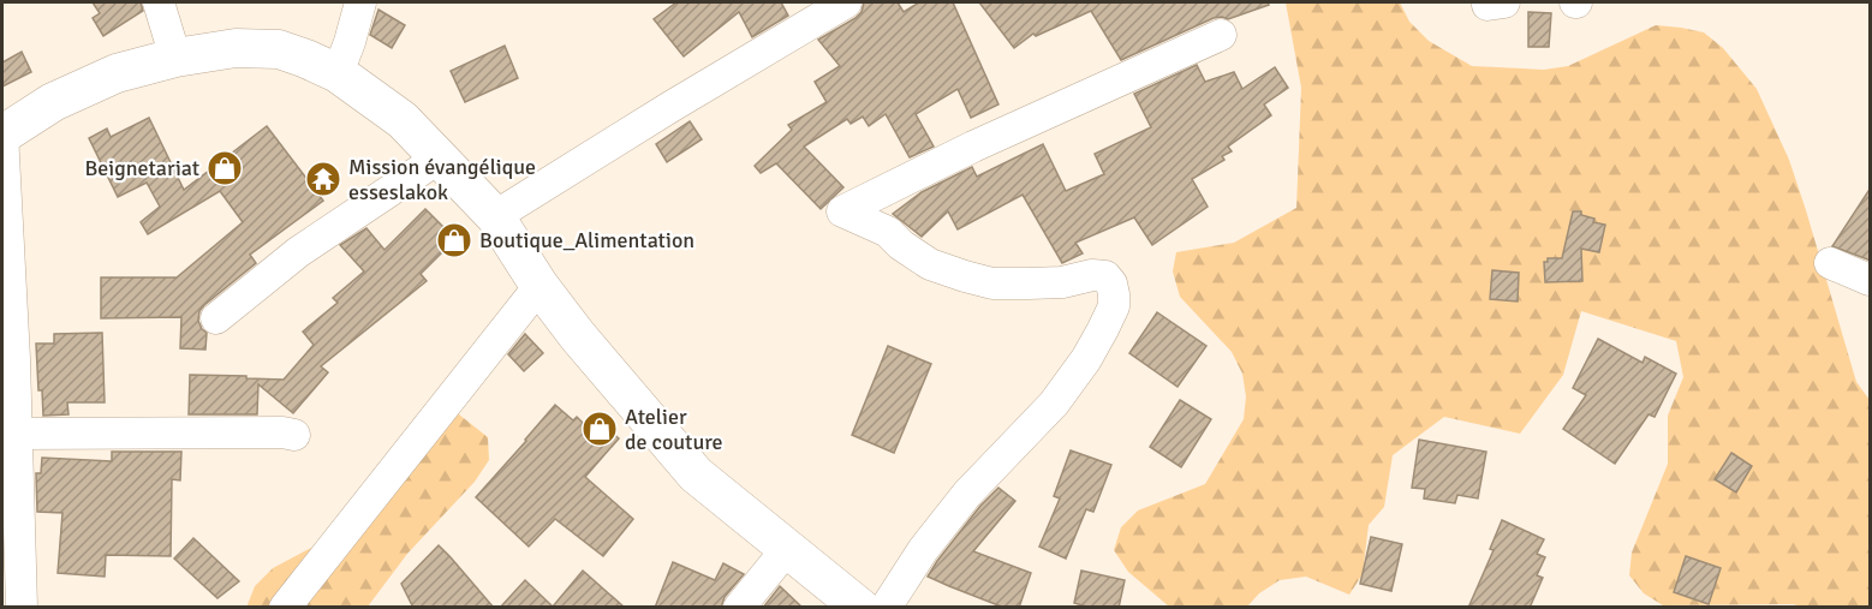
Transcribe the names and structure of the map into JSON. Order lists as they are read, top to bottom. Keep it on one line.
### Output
{"places":{"shop":["Beignetariat","Boutique_Alimentation","Atelier de couture"],"temple":["Mission évangélique esseslakok"]}}
